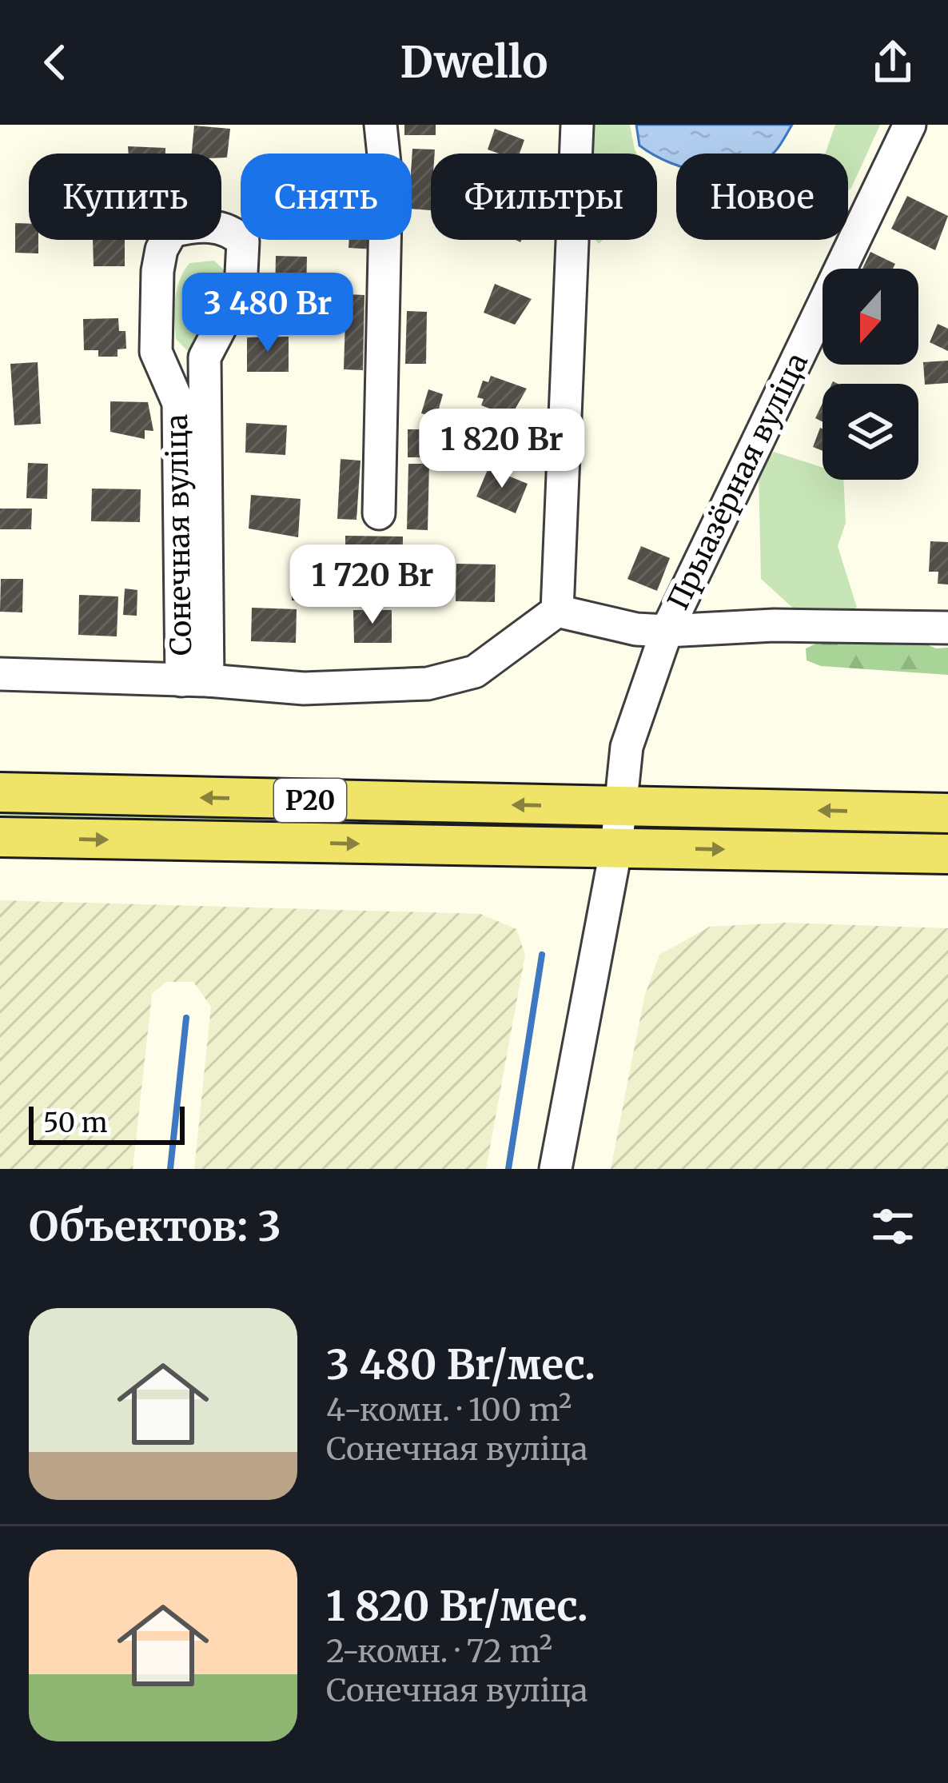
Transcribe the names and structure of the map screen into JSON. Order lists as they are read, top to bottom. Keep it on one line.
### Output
{"streets":{"main road":["Р20"],"street":["Прыазёрная вуліца","Сонечная вуліца"]},"crossings":[["Прыазёрная вуліца","Р20"]],"scale_bar":"50 m","north":"bottom","page":{"header":"Dwello","chip":["Купить","Снять","Фильтры","Новое"],"price":["3 480 Br","1 820 Br","1 720 Br"],"scale":"50 m","heading":"Объектов: 3","list":[{"name":"3 480 Br/мес.","note":"4-комн. · 100 m² · Сонечная вуліца"},{"name":"1 820 Br/мес.","note":"2-комн. · 72 m² · Сонечная вуліца"}]}}
